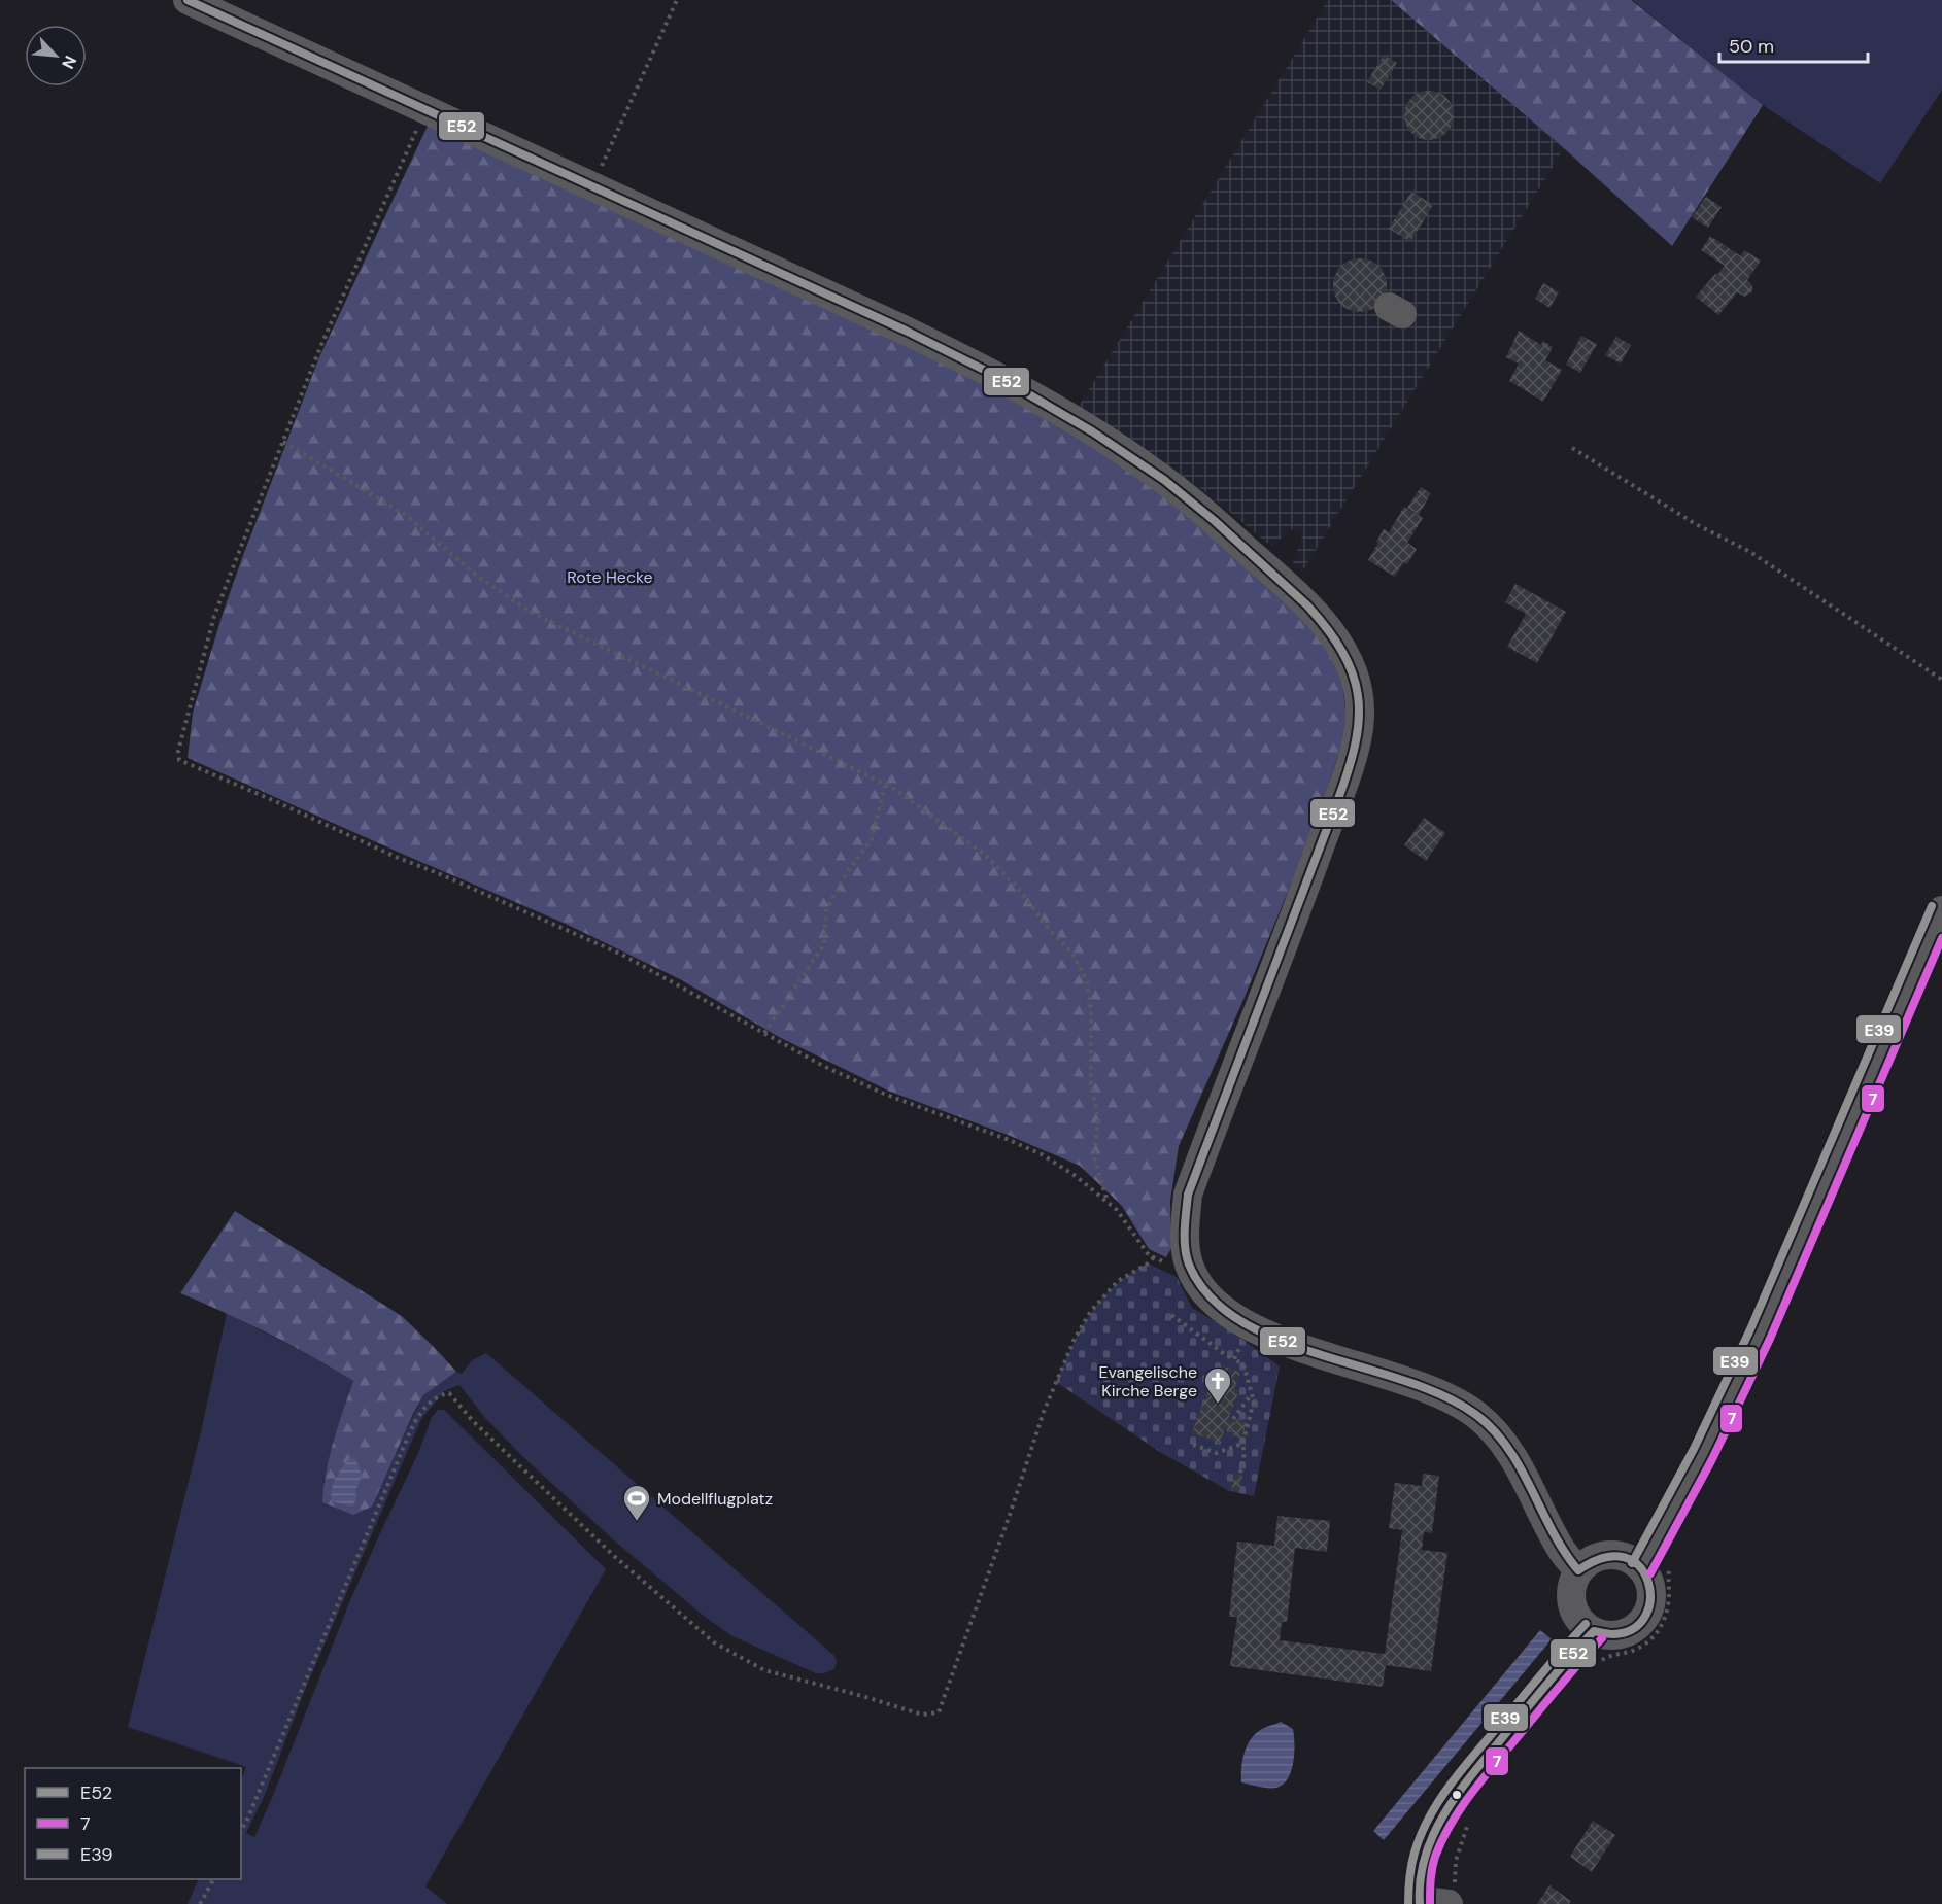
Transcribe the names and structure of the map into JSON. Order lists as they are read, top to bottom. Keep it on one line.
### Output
{"parks":["Rote Hecke"],"places":{"church":["Evangelische Kirche Berge"],"sports":["Modellflugplatz"]},"lines":["transit line E52","transit line E39","transit line 7"],"legend":["E52","7","E39"],"scale_bar":"50 m","north":"bottom right"}
